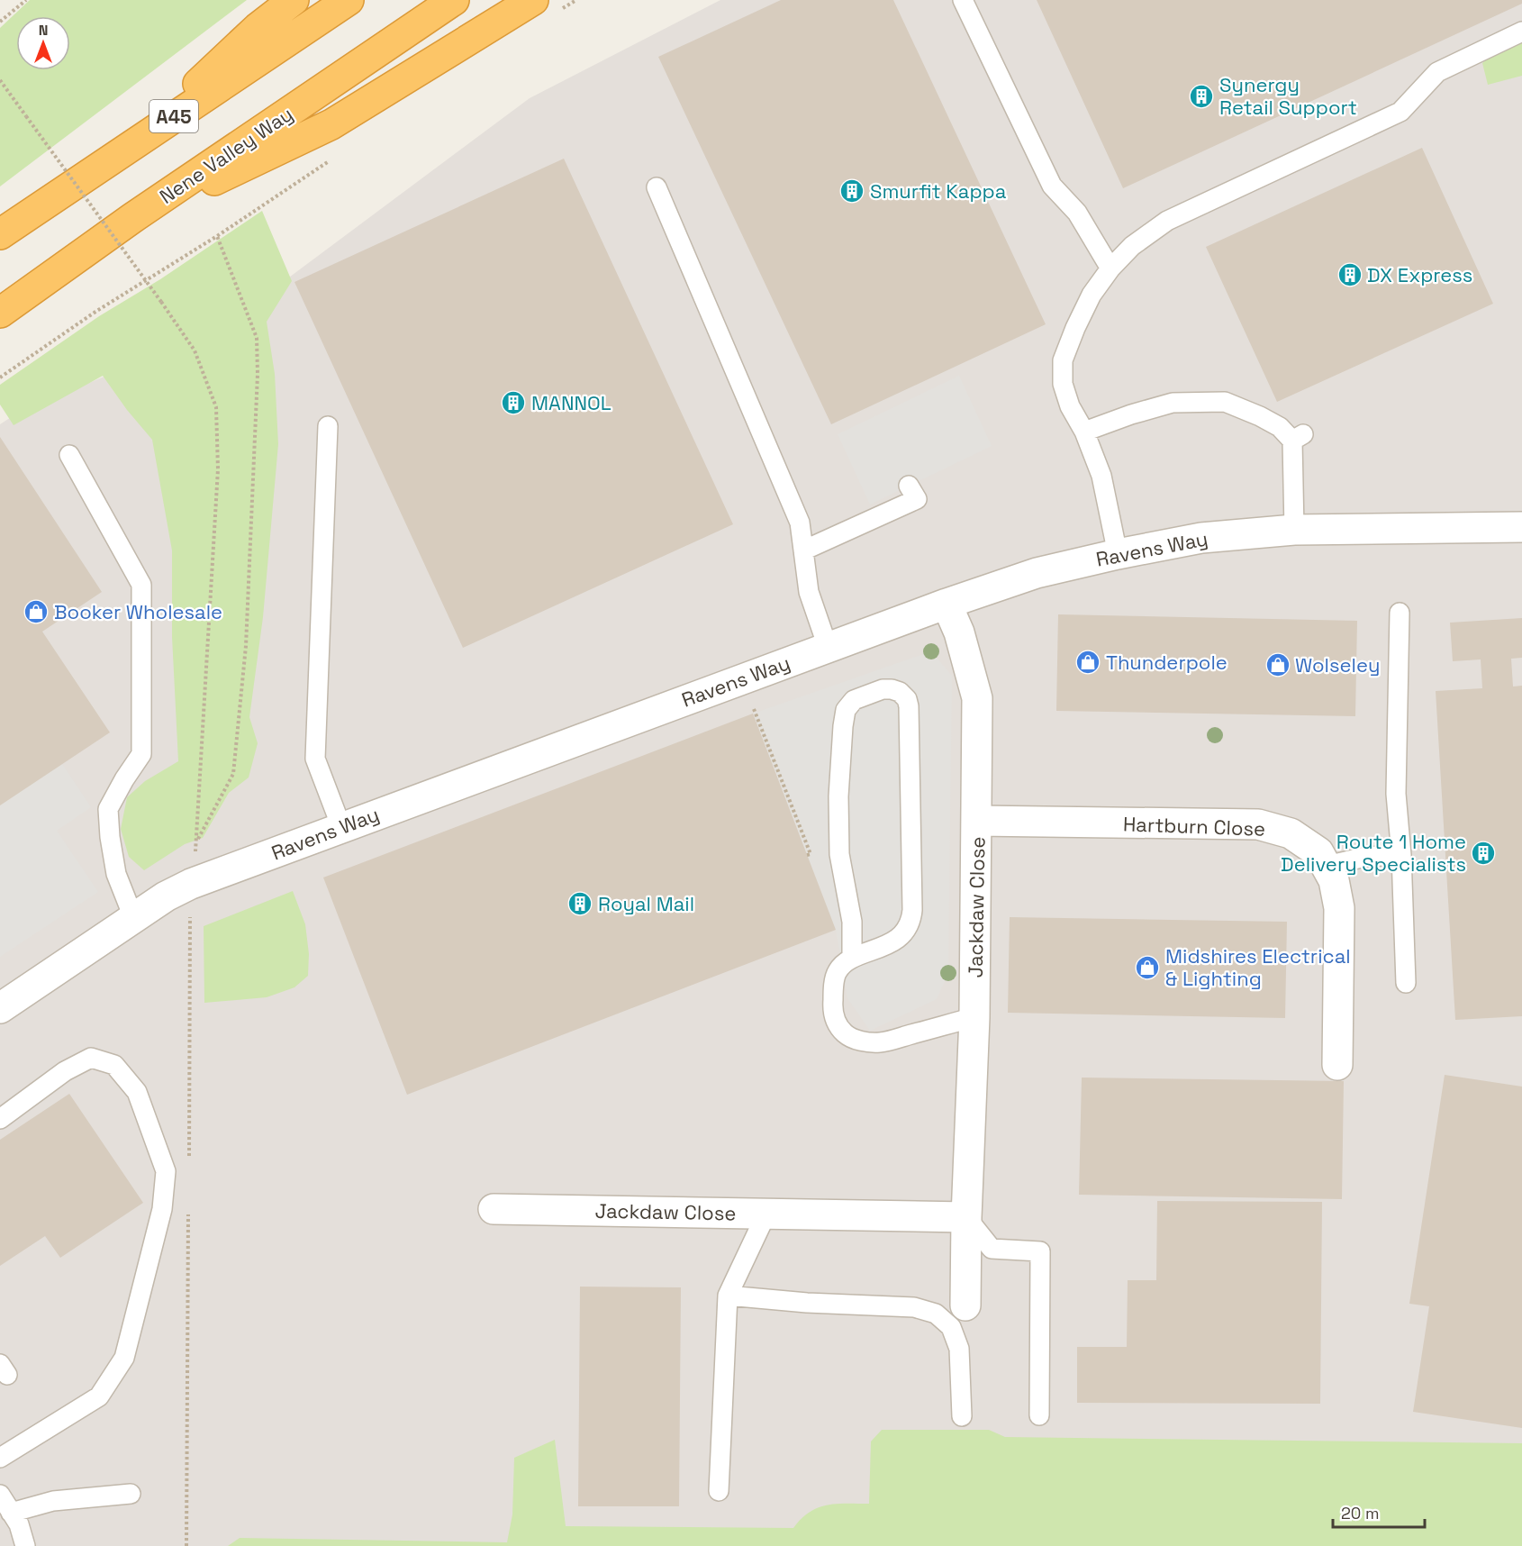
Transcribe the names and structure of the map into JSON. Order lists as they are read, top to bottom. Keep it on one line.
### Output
{"streets":{"highway":["A45","Nene Valley Way"],"street":["Ravens Way","Hartburn Close","Jackdaw Close"]},"crossings":[["Ravens Way","Jackdaw Close"],["Hartburn Close","Jackdaw Close"]],"places":{"building":["Synergy Retail Support","Smurfit Kappa","DX Express","MANNOL","Route 1 Home Delivery Specialists","Royal Mail"],"shop":["Booker Wholesale","Thunderpole","Wolseley","Midshires Electrical & Lighting"]},"scale_bar":"20 m","north":"top"}
